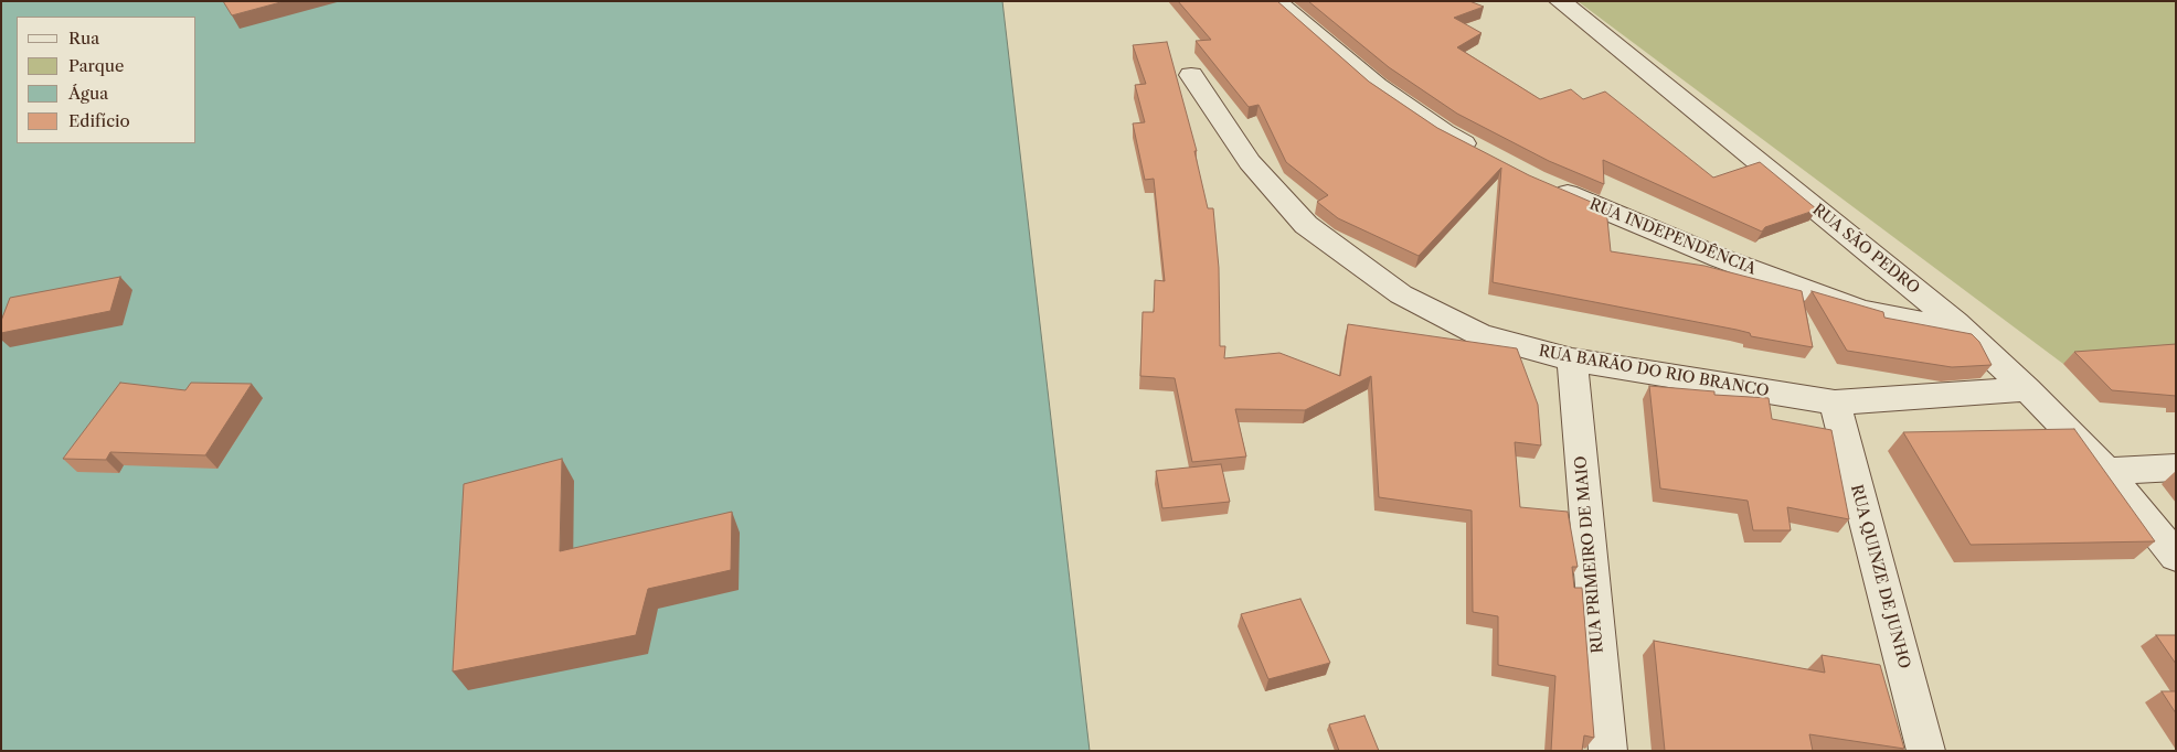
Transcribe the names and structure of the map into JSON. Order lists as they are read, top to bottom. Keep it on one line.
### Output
{"streets":{"street":["RUA INDEPENDÊNCIA","RUA SÃO PEDRO","RUA BARÃO DO RIO BRANCO","RUA PRIMEIRO DE MAIO","RUA QUINZE DE JUNHO"]},"crossings":[["RUA INDEPENDÊNCIA","RUA SÃO PEDRO"],["RUA SÃO PEDRO","RUA BARÃO DO RIO BRANCO"],["RUA BARÃO DO RIO BRANCO","RUA PRIMEIRO DE MAIO"],["RUA BARÃO DO RIO BRANCO","RUA QUINZE DE JUNHO"]],"legend":["Rua","Parque","Água","Edifício"]}
